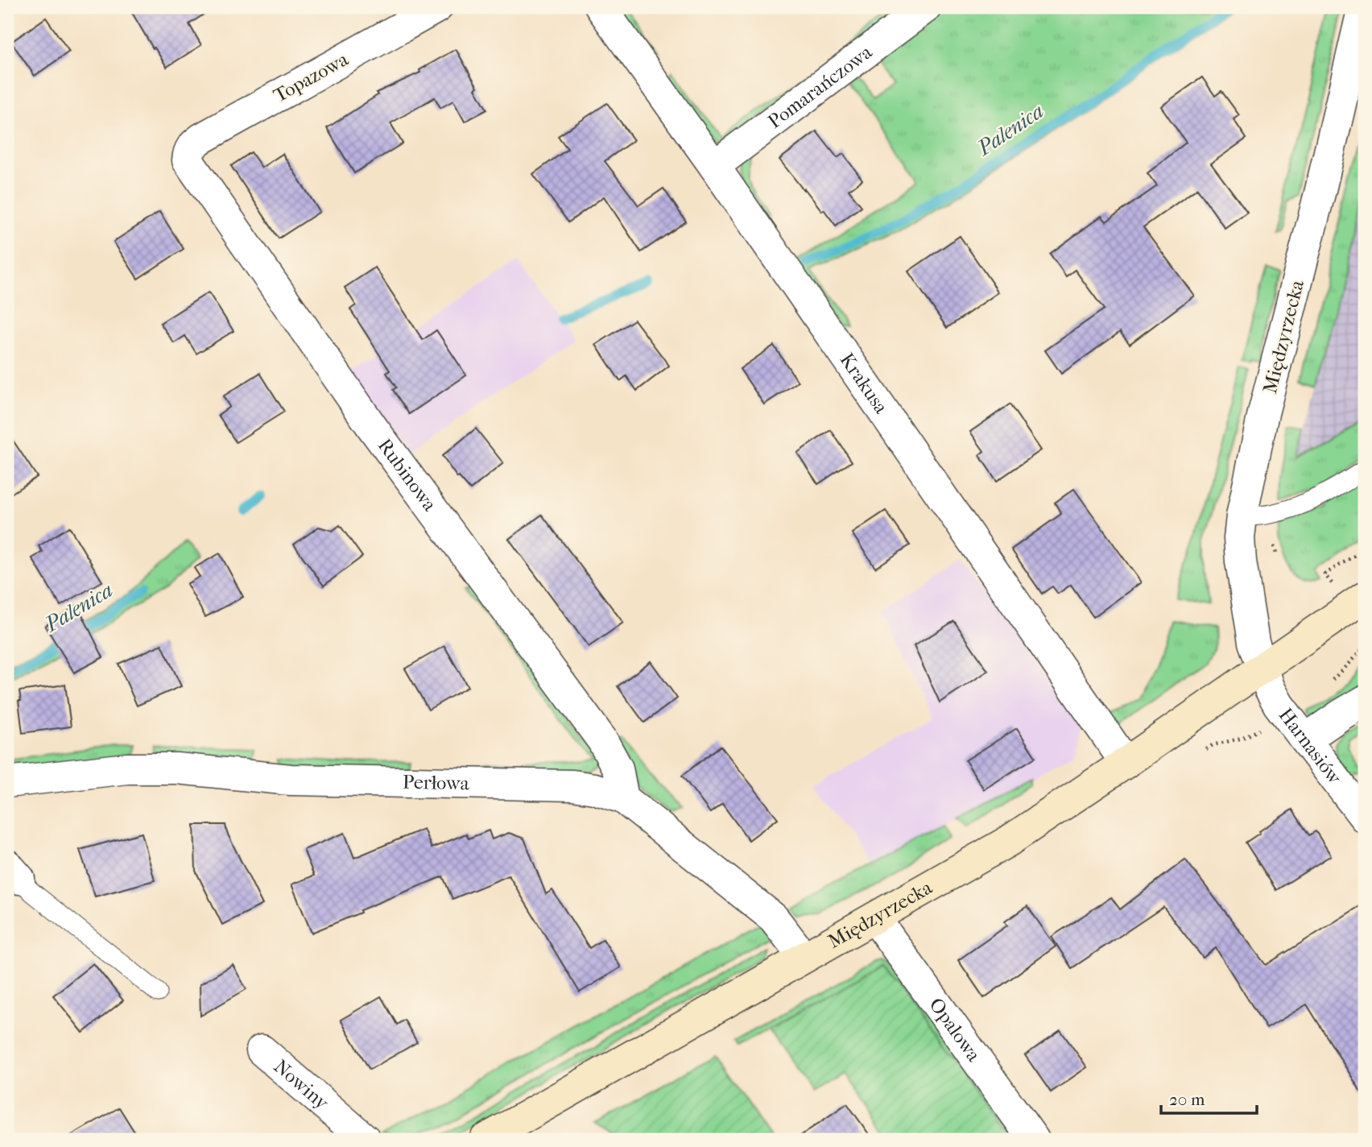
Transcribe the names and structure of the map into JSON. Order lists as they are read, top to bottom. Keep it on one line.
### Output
{"streets":{"main road":["Międzyrzecka"],"street":["Topazowa","Pomarańczowa","Krakusa","Rubinowa","Harnasiów","Perłowa","Opalowa","Nowiny"]},"crossings":[["Topazowa","Rubinowa"],["Pomarańczowa","Krakusa"],["Międzyrzecka","Krakusa"],["Międzyrzecka","Harnasiów"],["Międzyrzecka","Perłowa"],["Międzyrzecka","Opalowa"],["Rubinowa","Perłowa"]],"water":["Palenica"],"scale_bar":"20 m"}
